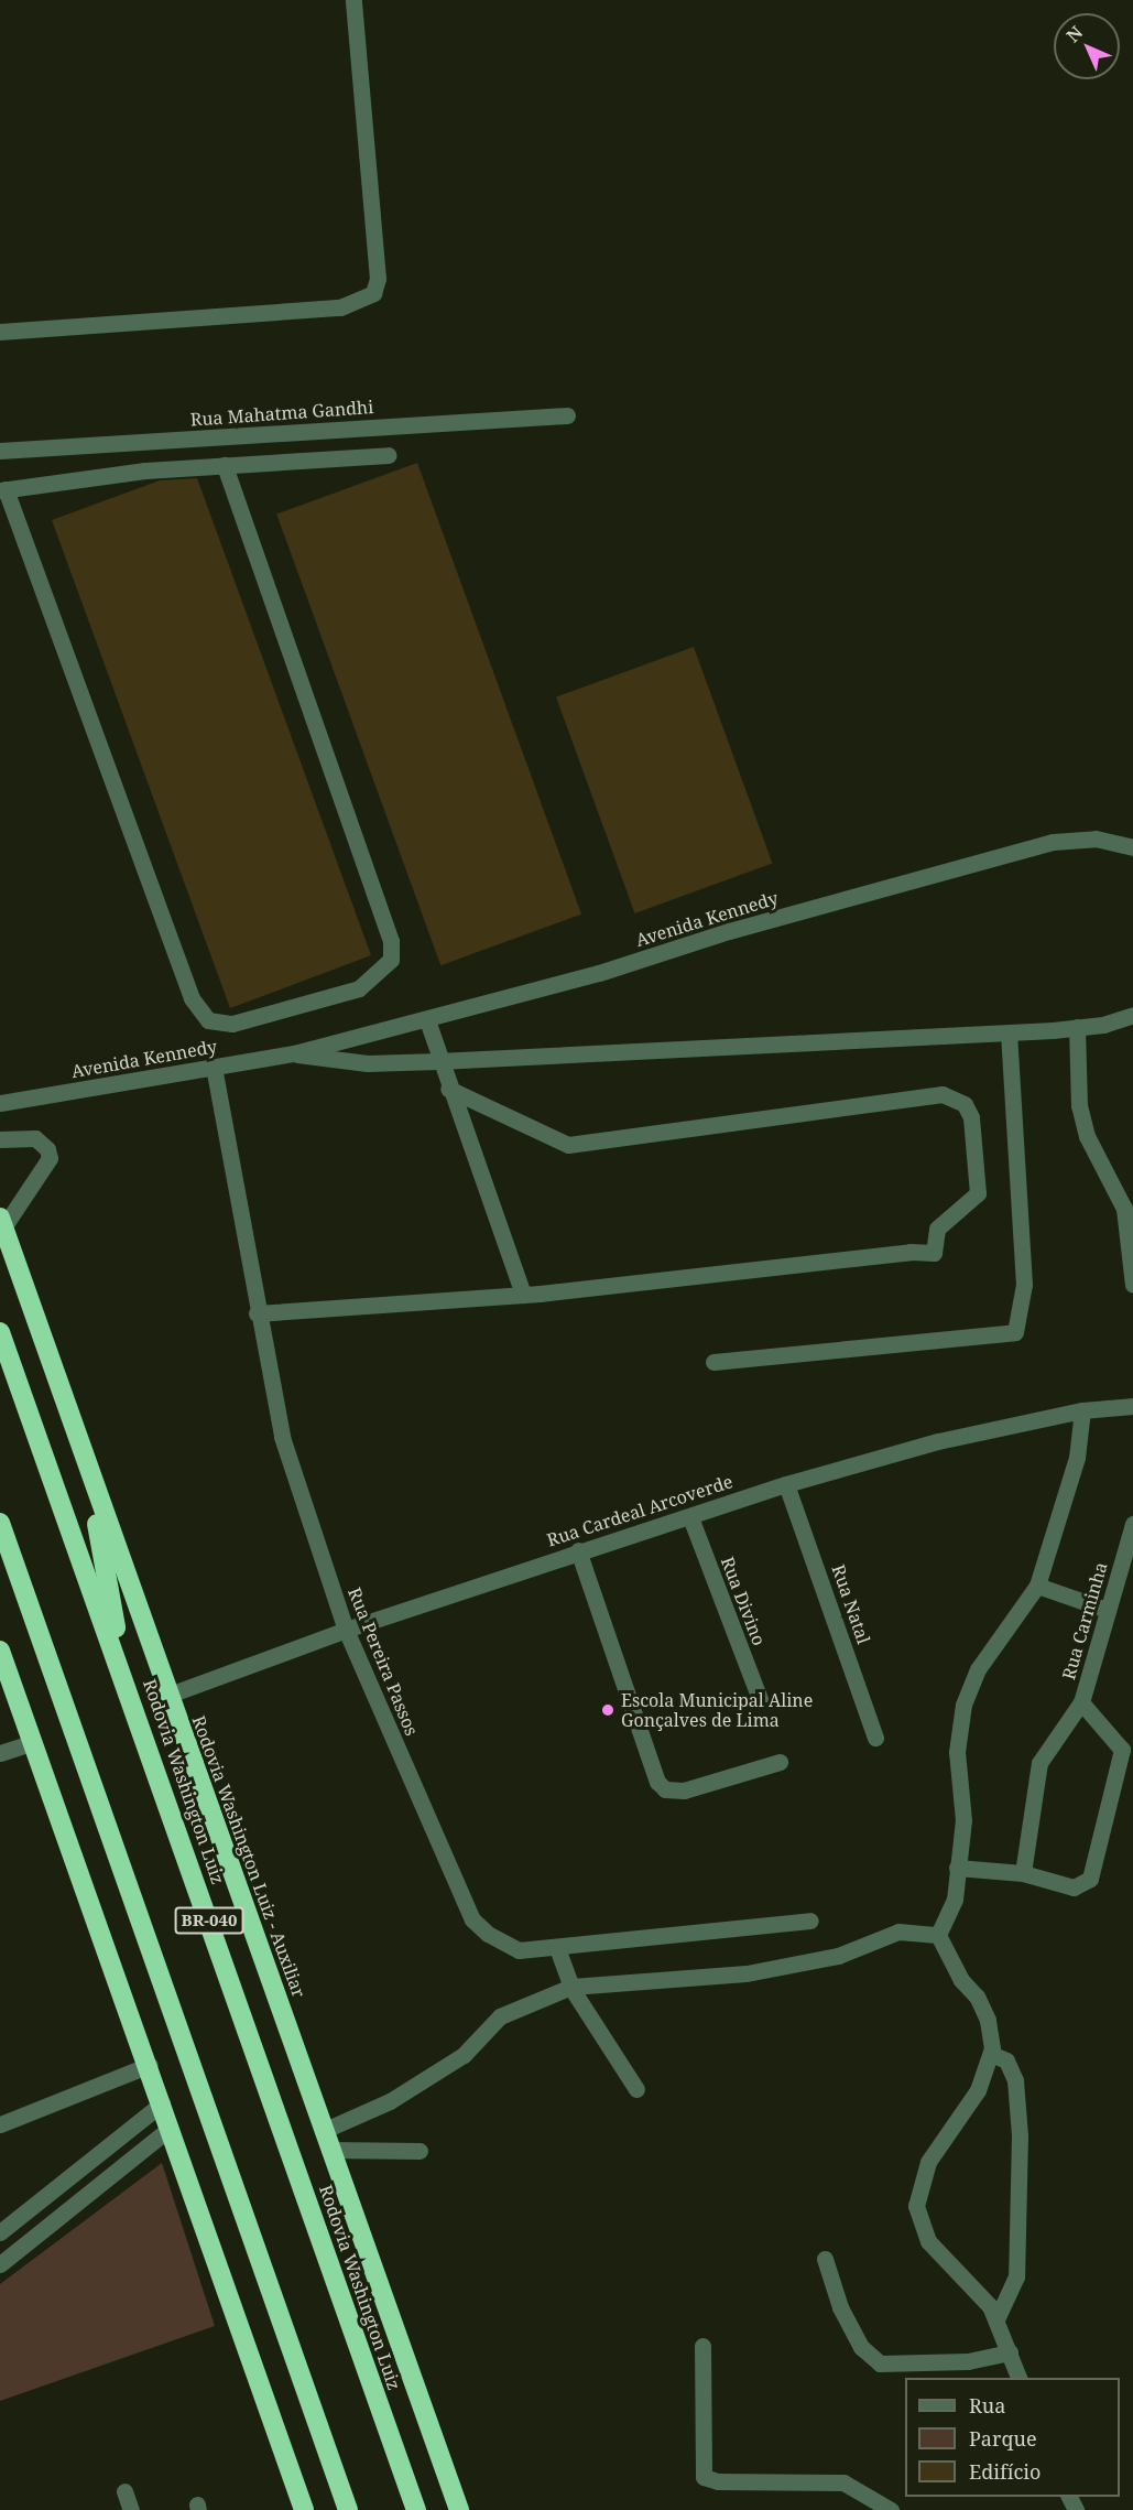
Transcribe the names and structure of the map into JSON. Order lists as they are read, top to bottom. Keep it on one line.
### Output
{"streets":{"highway":["Rodovia Washington Luiz","Rodovia Washington Luiz - Auxiliar","BR-040"],"street":["Rua Mahatma Gandhi","Avenida Kennedy","Rua Cardeal Arcoverde","Rua Divino","Rua Natal","Rua Carminha","Rua Pereira Passos"]},"crossings":[["Avenida Kennedy","Rua Pereira Passos"],["Rua Cardeal Arcoverde","Rua Divino"],["Rua Cardeal Arcoverde","Rua Natal"],["Rua Cardeal Arcoverde","Rua Pereira Passos"],["Rua Cardeal Arcoverde","Rodovia Washington Luiz - Auxiliar"]],"places":["Escola Municipal Aline Gonçalves de Lima"],"legend":["Rua","Parque","Edifício"],"north":"top left"}
